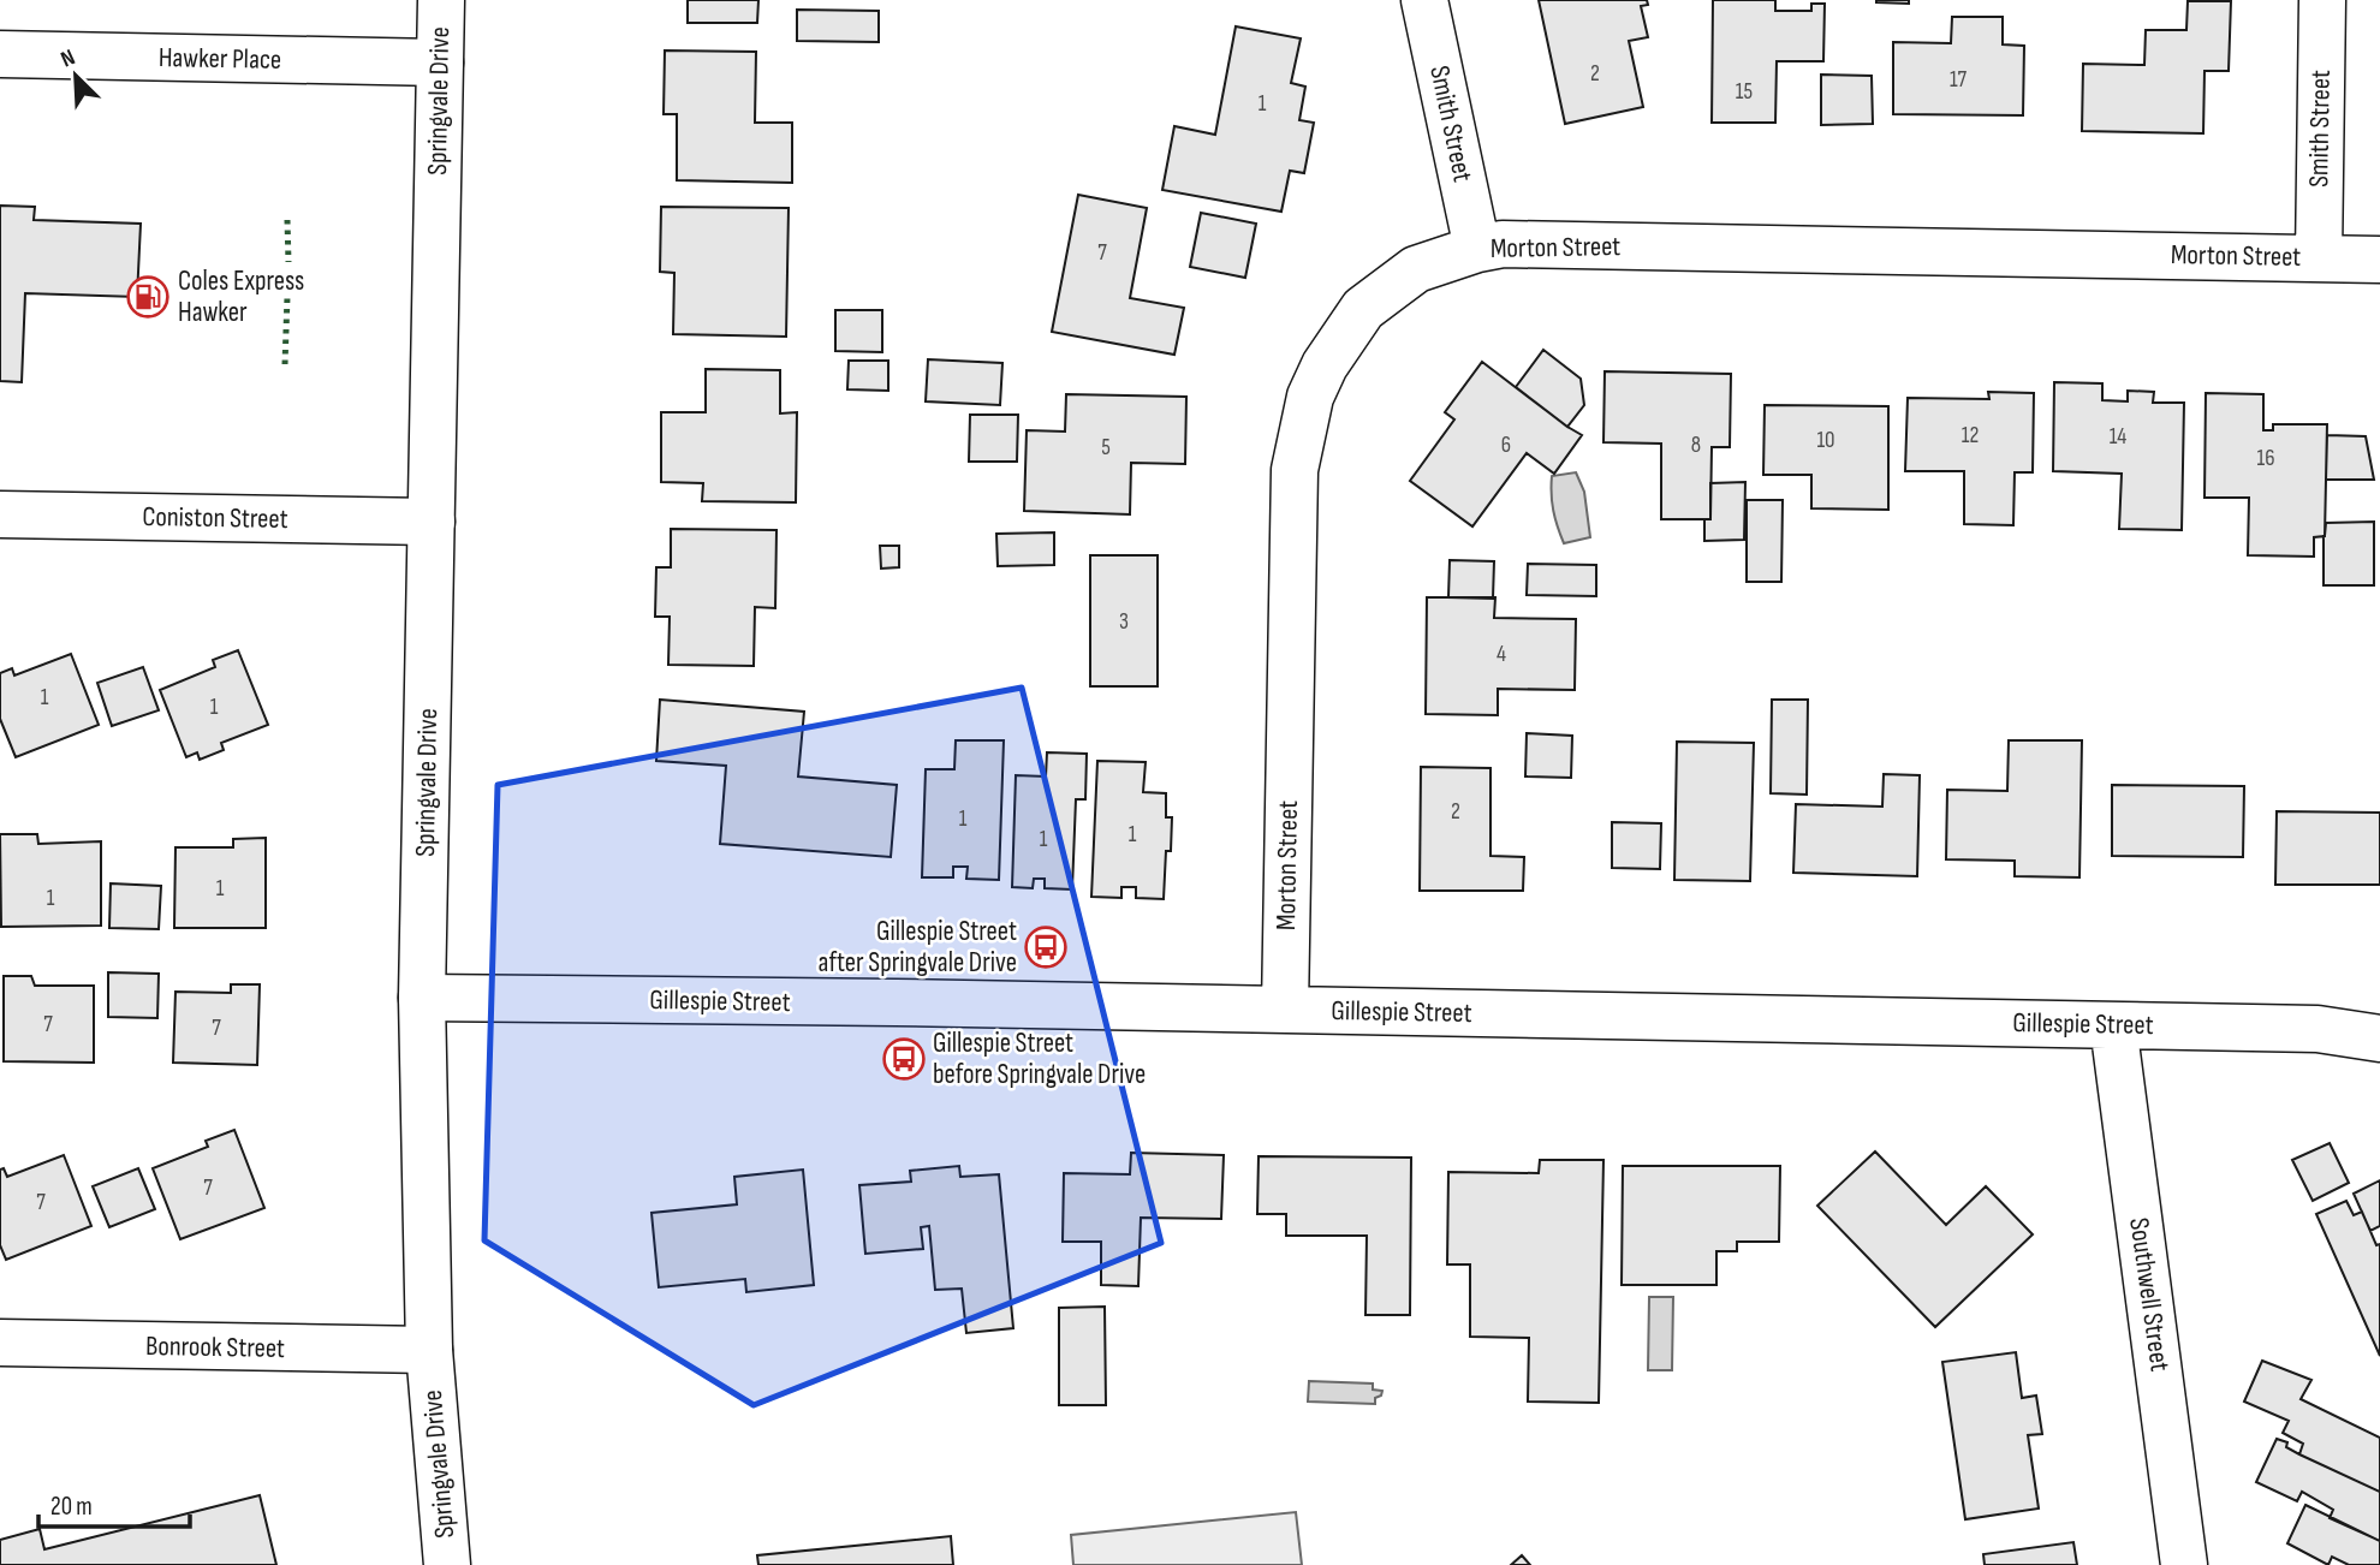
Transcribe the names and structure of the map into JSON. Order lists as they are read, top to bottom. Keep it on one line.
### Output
{"streets":{"street":["Hawker Place","Springvale Drive","Smith Street","Morton Street","Coniston Street","Gillespie Street","Southwell Street","Bonrook Street"]},"crossings":[["Hawker Place","Springvale Drive"],["Springvale Drive","Coniston Street"],["Springvale Drive","Gillespie Street"],["Springvale Drive","Bonrook Street"],["Smith Street","Morton Street"],["Morton Street","Gillespie Street"],["Gillespie Street","Southwell Street"]],"places":{"fuel station":["Coles Express Hawker"],"bus stop":["Gillespie Street after Springvale Drive","Gillespie Street before Springvale Drive"]},"house_numbers":["2","17","15","1","7","12","14","10","6","8","5","16","3","4","1","1","2","1","1","1","1","1","7","7","7","7"],"scale_bar":"20 m","north":"top left"}
